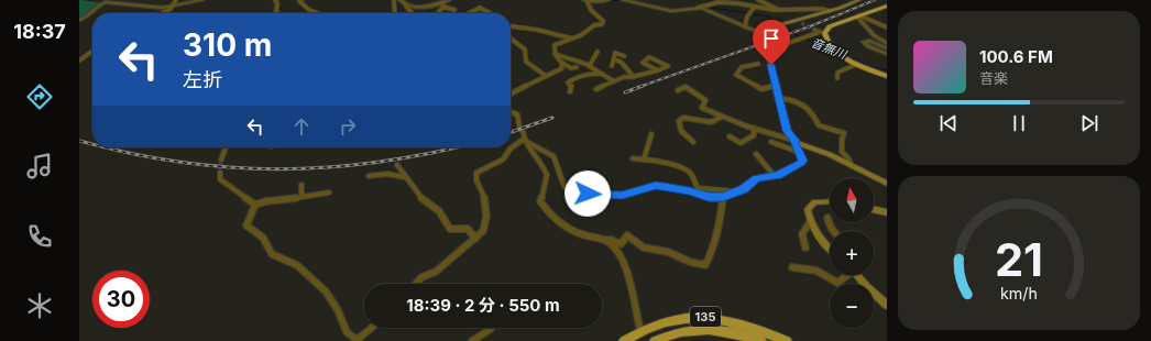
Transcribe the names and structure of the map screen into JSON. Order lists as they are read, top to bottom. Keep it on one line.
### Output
{"streets":{"highway":["135"]},"water":["音無川"],"north":"top","page":{"tabs":"18:37","turn":["310 m","左折"],"song":["100.6 FM","音楽"],"map_buttons":["+","−"],"limit":"30","trip":"18:39 · 2 分 · 550 m","gauge":["21","km/h"]}}
